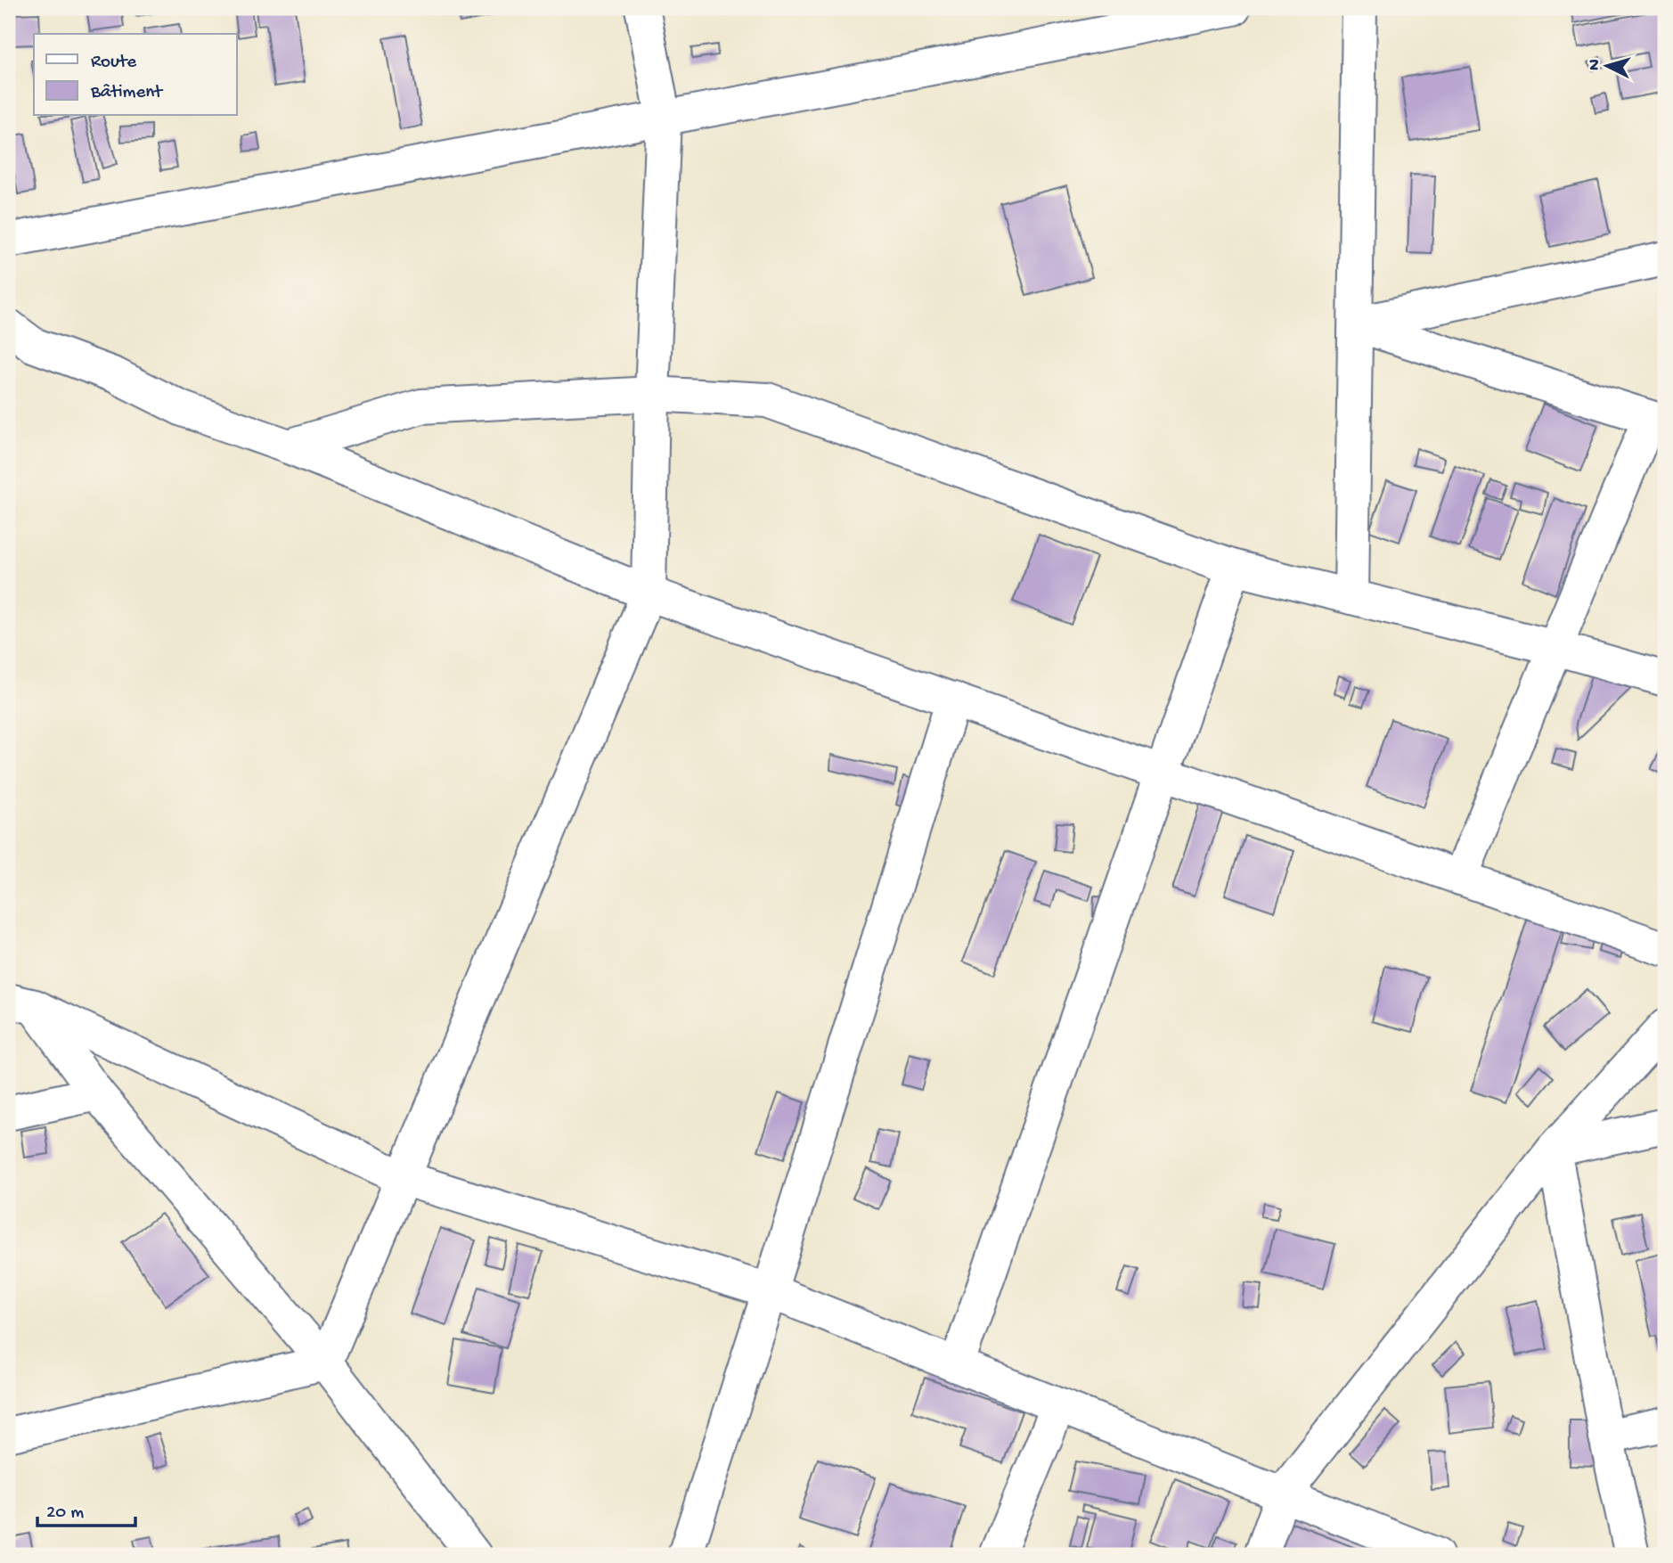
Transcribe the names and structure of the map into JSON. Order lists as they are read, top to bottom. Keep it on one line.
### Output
{"legend":["Route","Bâtiment"],"scale_bar":"20 m","north":"left"}
